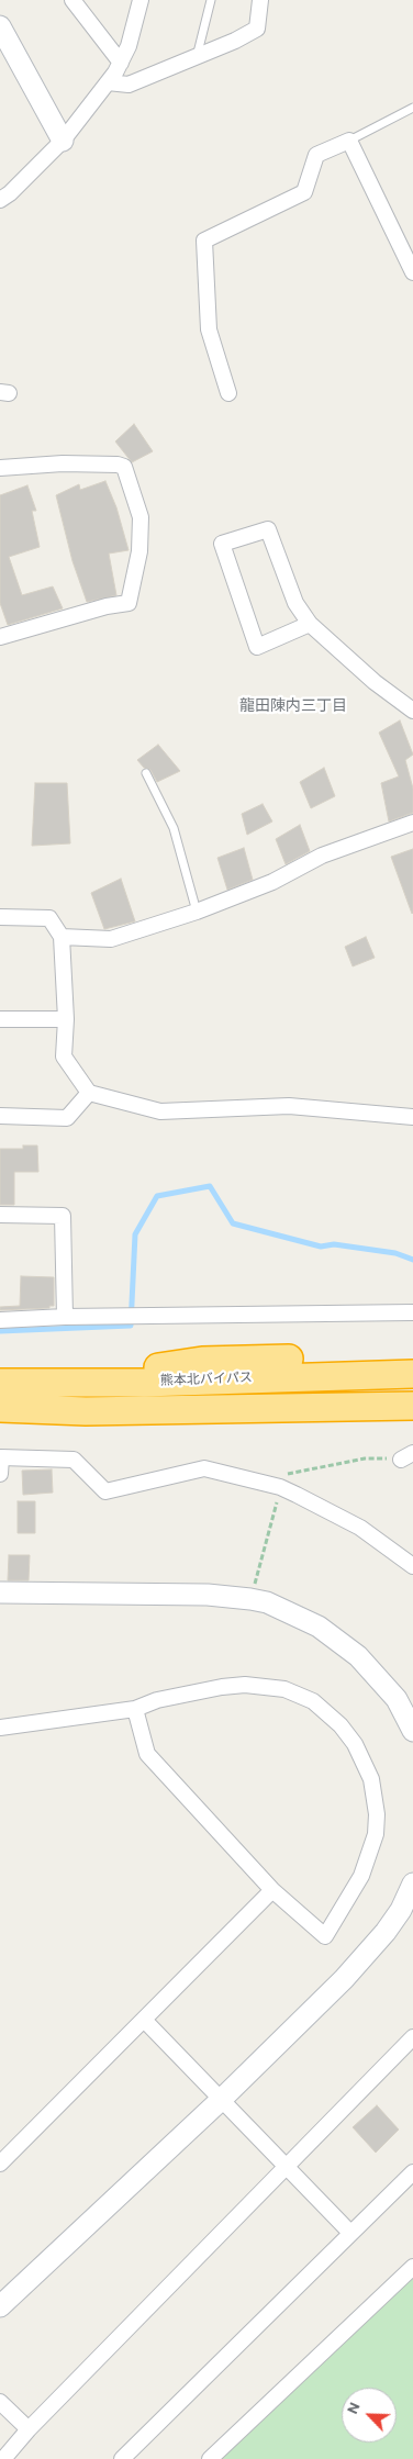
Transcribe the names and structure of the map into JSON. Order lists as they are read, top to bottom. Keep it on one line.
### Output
{"streets":{"highway":["熊本北バイパス"]},"districts":["龍田陳内三丁目"],"north":"top left"}
